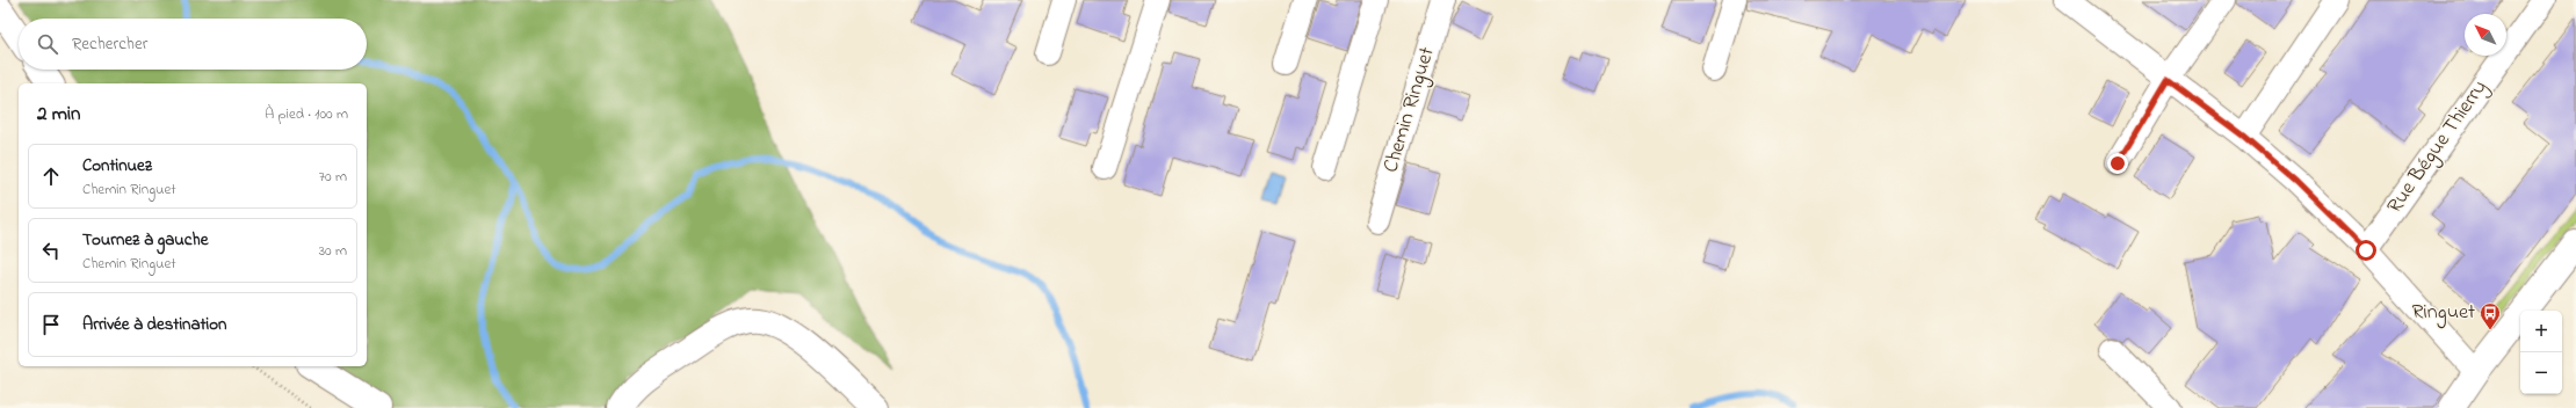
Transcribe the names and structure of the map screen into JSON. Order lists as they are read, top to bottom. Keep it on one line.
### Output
{"streets":{"street":["Chemin Ringuet","Rue Bégue Thierry"]},"places":{"bus stop":["Ringuet"]},"north":"top left","page":{"search":"Rechercher","heading":["2 min","À pied · 100 m"],"list":[["Continuez","Chemin Ringuet","70 m"],["Tournez à gauche","Chemin Ringuet","30 m"],"Arrivée à destination"],"map_buttons":["+","−"]}}
